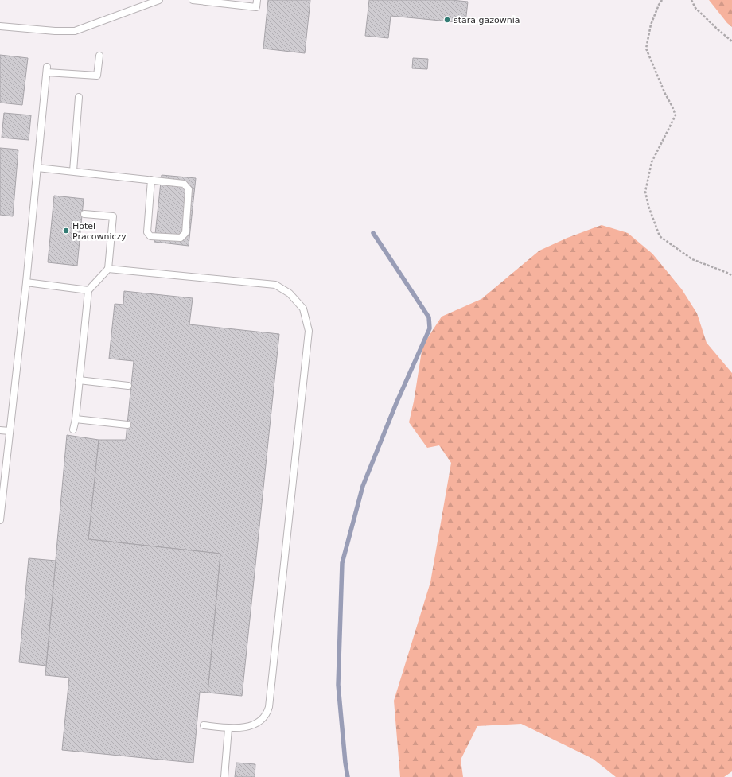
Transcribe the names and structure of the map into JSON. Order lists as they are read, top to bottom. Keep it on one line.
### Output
{"places":["stara gazownia","Hotel Pracowniczy"]}
